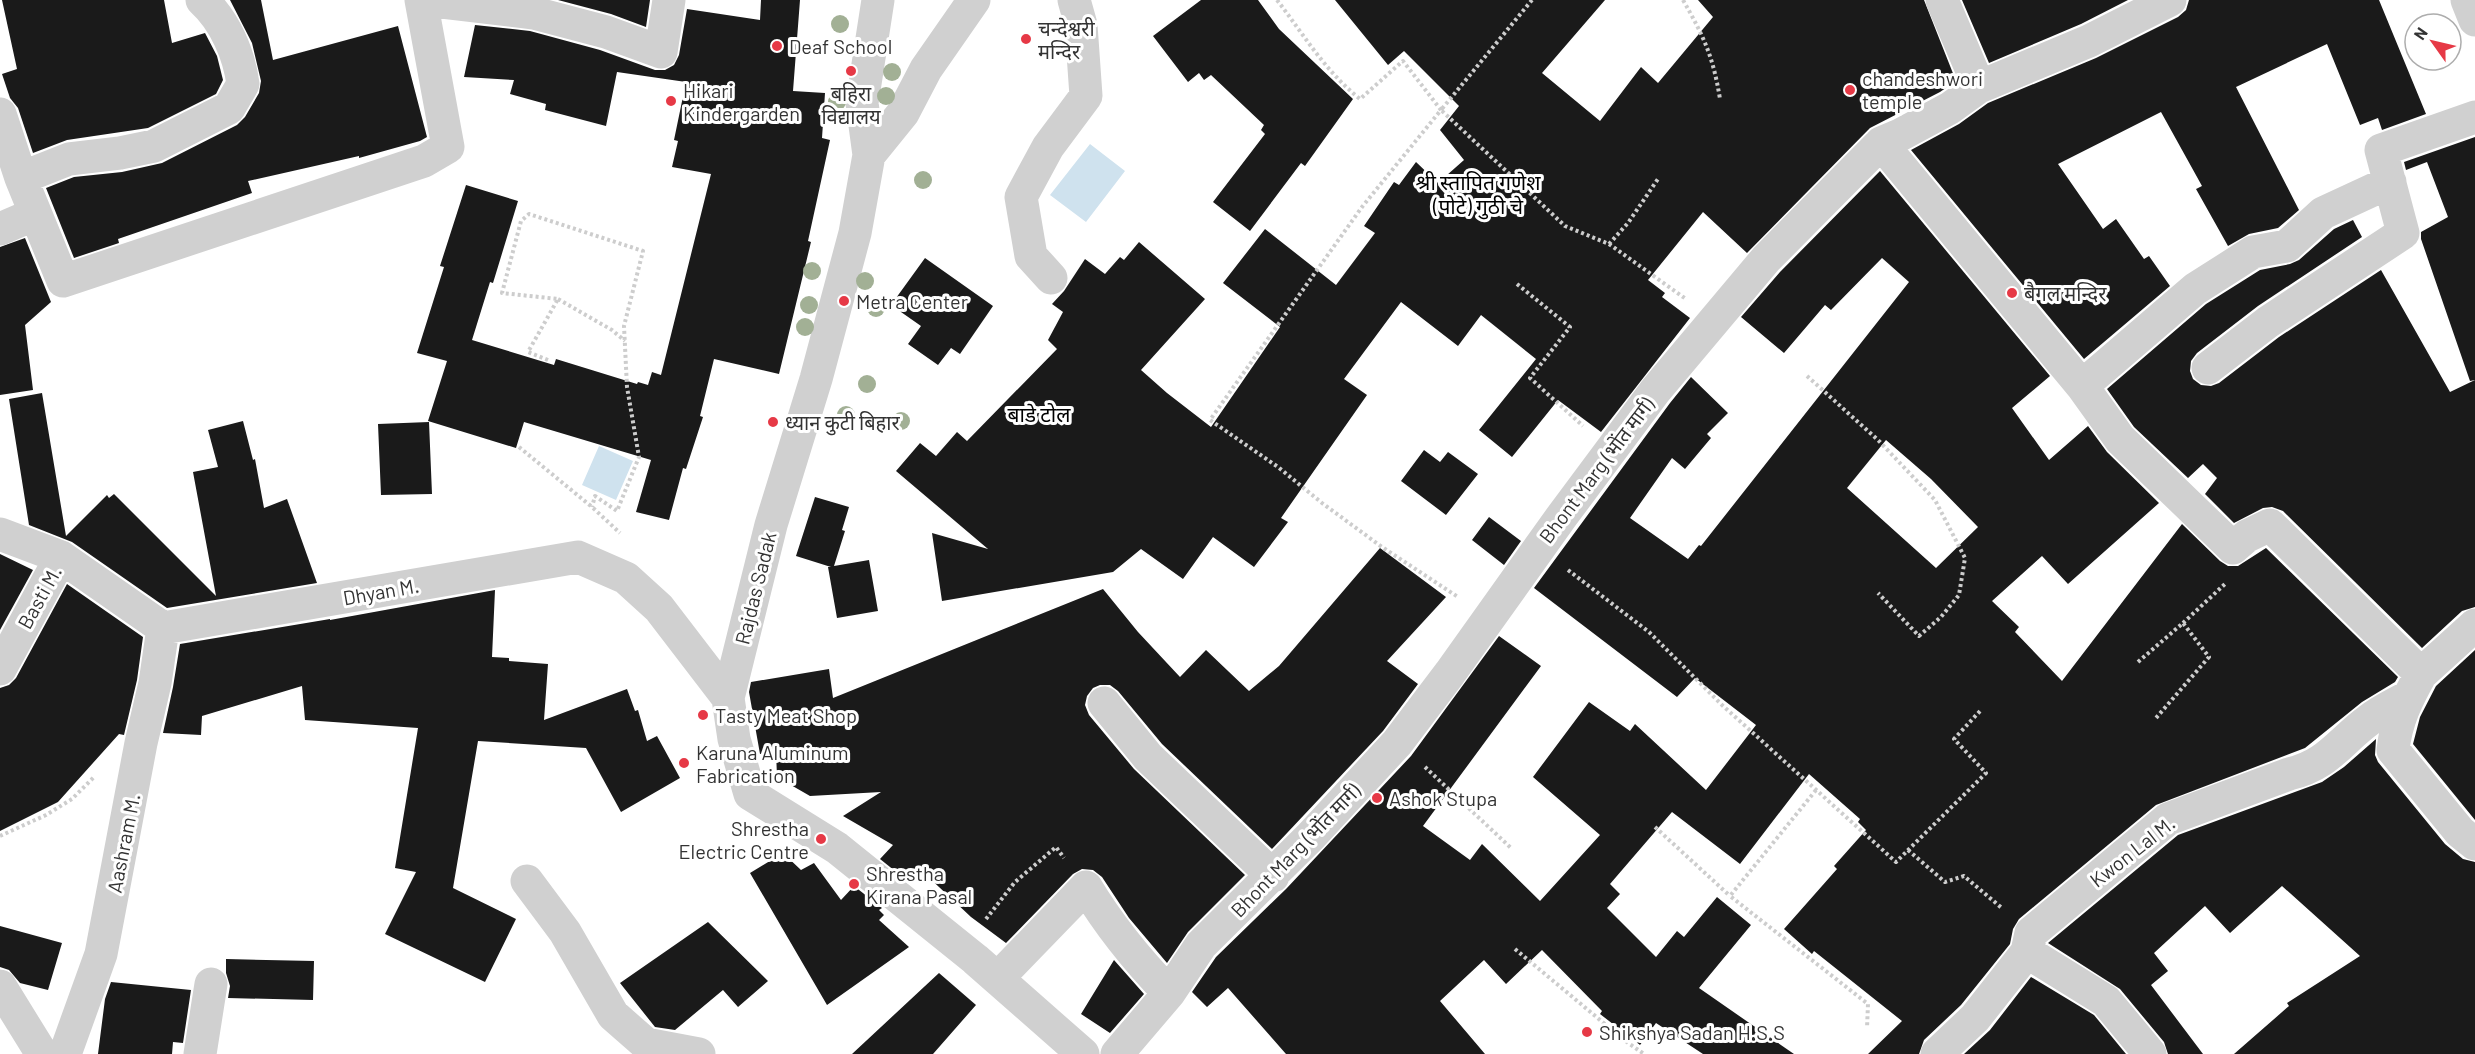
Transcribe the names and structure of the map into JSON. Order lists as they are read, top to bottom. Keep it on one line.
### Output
{"streets":{"street":["Bhont Marg (भाेंत मार्ग)","Rajdas Sadak","Dhyan M.","Basti M.","Aashram M.","Kwon Lal M."]},"crossings":[["Rajdas Sadak","Dhyan M."],["Dhyan M.","Aashram M."]],"districts":["श्री स्तापित गणेश (पोटे) गुठी चे","बाडे टोल"],"places":["चन्देश्वरी मन्दिर","Deaf School","बहिरा विद्यालय","chandeshwori temple","Hikari Kindergarden","बैगल मन्दिर","Metra Center","ध्यान कुटी बिहार","Tasty Meat Shop","Karuna Aluminum Fabrication","Ashok Stupa","Shrestha Electric Centre","Shrestha Kirana Pasal","Shikshya Sadan H.S.S"],"north":"top left"}
